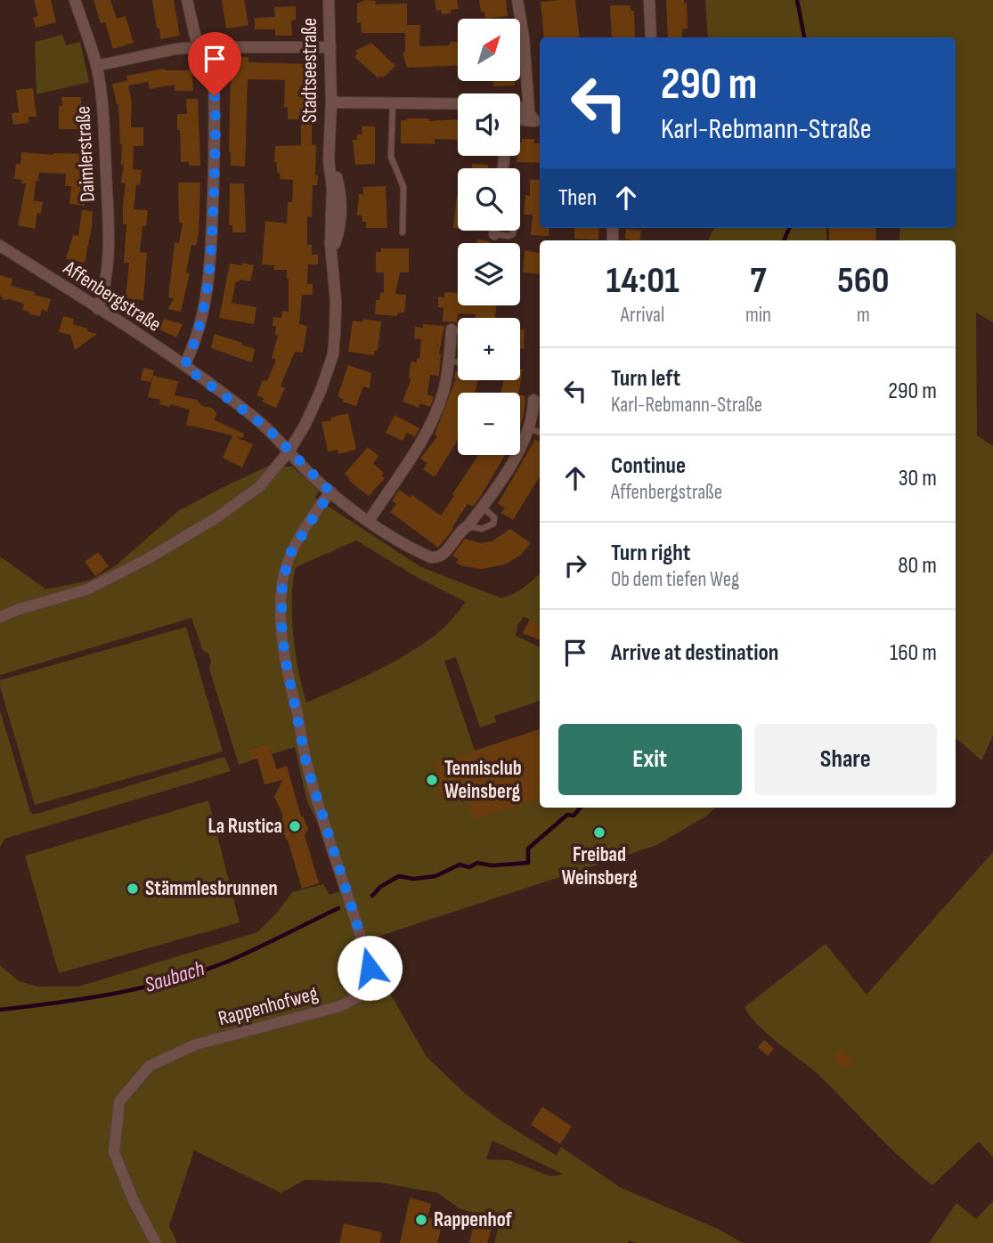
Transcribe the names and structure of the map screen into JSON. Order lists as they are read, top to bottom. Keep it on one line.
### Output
{"streets":{"street":["Stadtseestraße","Daimlerstraße","Affenbergstraße","Rappenhofweg"]},"crossings":[["Stadtseestraße","Affenbergstraße"],["Daimlerstraße","Affenbergstraße"],["Affenbergstraße","Rappenhofweg"]],"water":["Saubach"],"places":["Tennisclub Weinsberg","La Rustica","Freibad Weinsberg","Stämmlesbrunnen","Rappenhof"],"north":"top right","page":{"map_buttons":["+","−"],"turn":["290 m","Karl-Rebmann-Straße"],"then":"Then","eta":["14:01","Arrival","7","min","560","m"],"list":[{"name":"Turn left","note":"Karl-Rebmann-Straße","value":"290 m"},{"name":"Continue","note":"Affenbergstraße","value":"30 m"},{"name":"Turn right","note":"Ob dem tiefen Weg","value":"80 m"},{"name":"Arrive at destination","value":"160 m"}],"buttons":["Exit","Share"]}}
